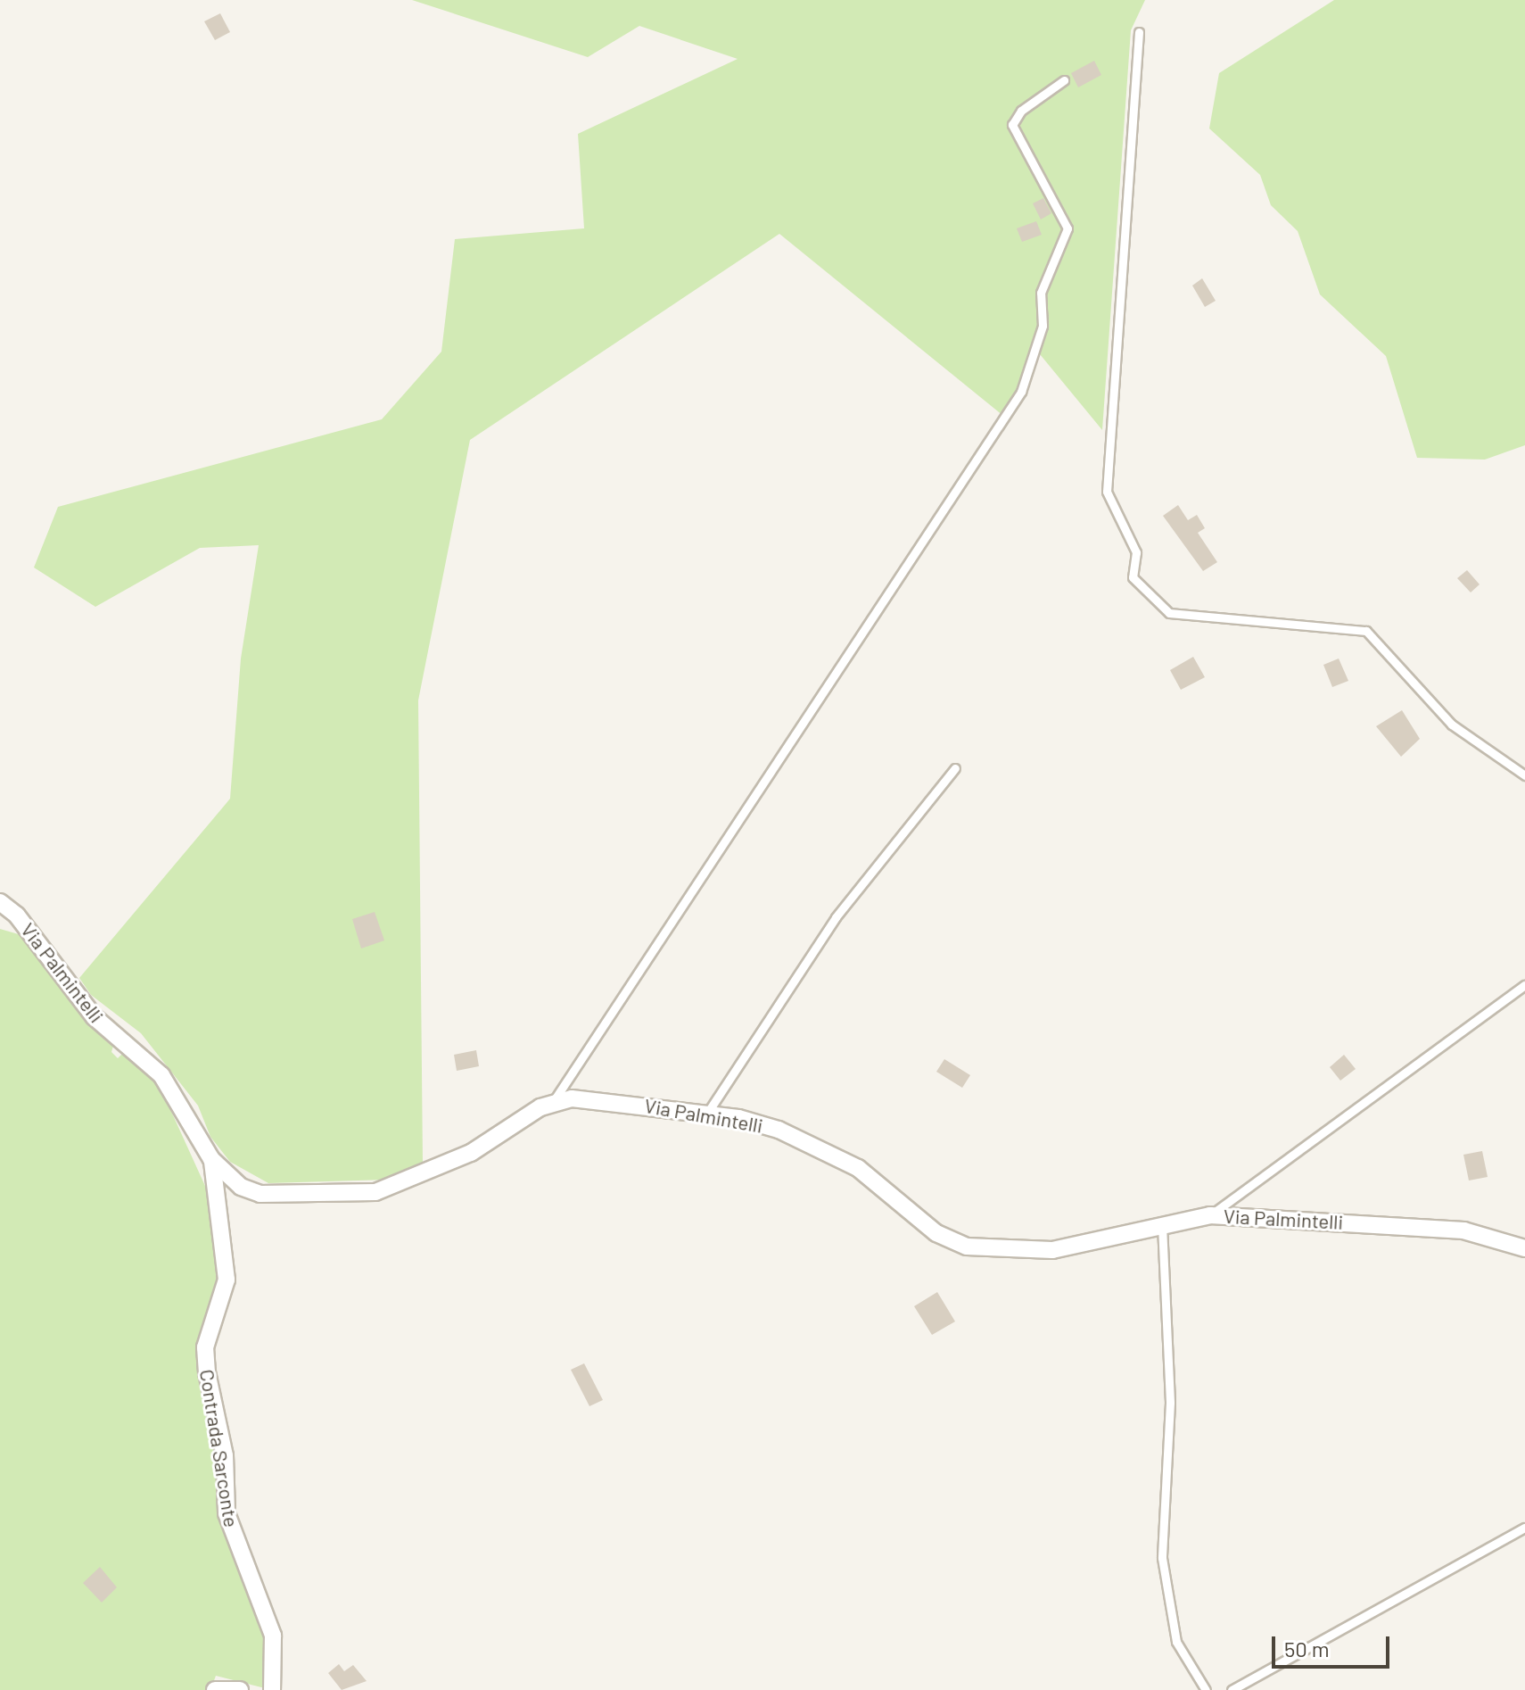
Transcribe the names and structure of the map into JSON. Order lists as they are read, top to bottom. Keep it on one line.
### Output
{"streets":{"street":["Via Palmintelli","Contrada Sarconte"]},"crossings":[["Via Palmintelli","Contrada Sarconte"]],"scale_bar":"50 m"}
